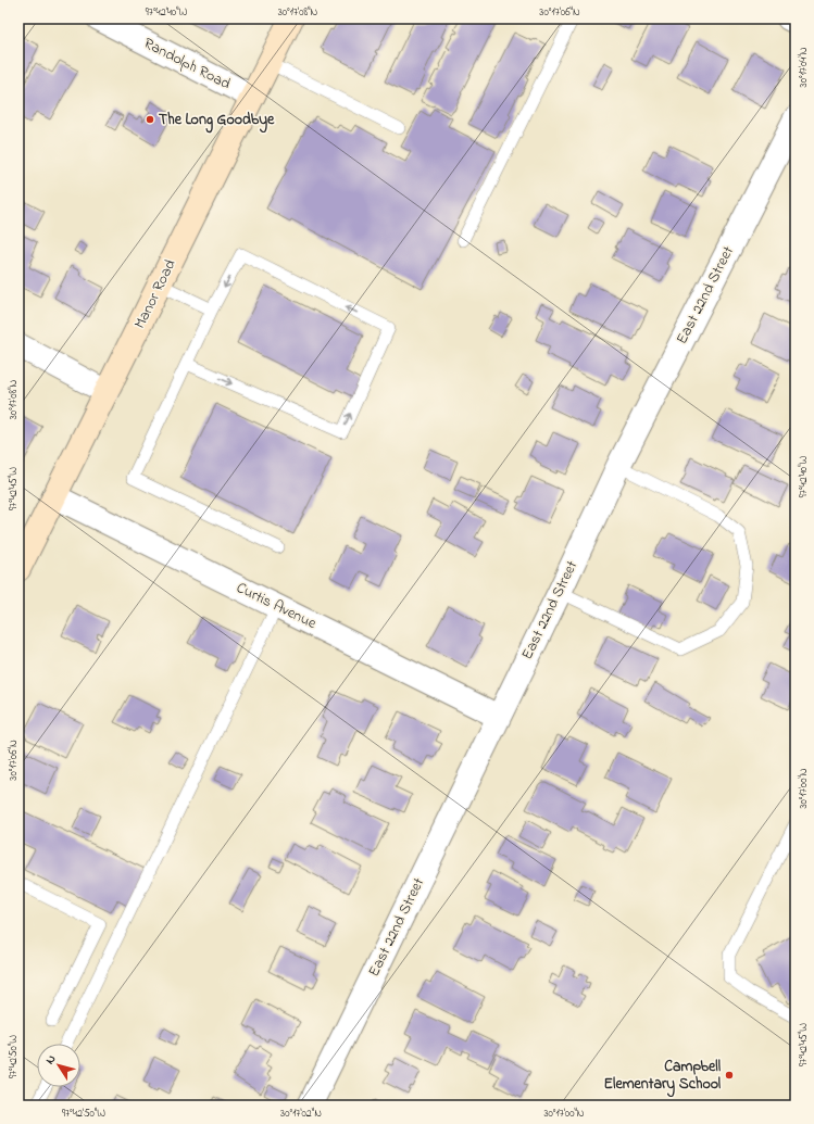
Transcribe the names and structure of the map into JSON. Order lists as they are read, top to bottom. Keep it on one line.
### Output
{"streets":{"main road":["Manor Road"],"street":["Randolph Road","East 22nd Street","Curtis Avenue"]},"crossings":[["Randolph Road","Manor Road"],["Manor Road","Curtis Avenue"],["East 22nd Street","Curtis Avenue"]],"places":["The Long Goodbye","Campbell Elementary School"],"north":"top left","coordinates":["97°42'40\"W","30°17'08\"N","30°17'06\"N","30°17'04\"N","97°42'45\"W","30°17'00\"N","97°42'50\"W","30°17'02\"N"]}
